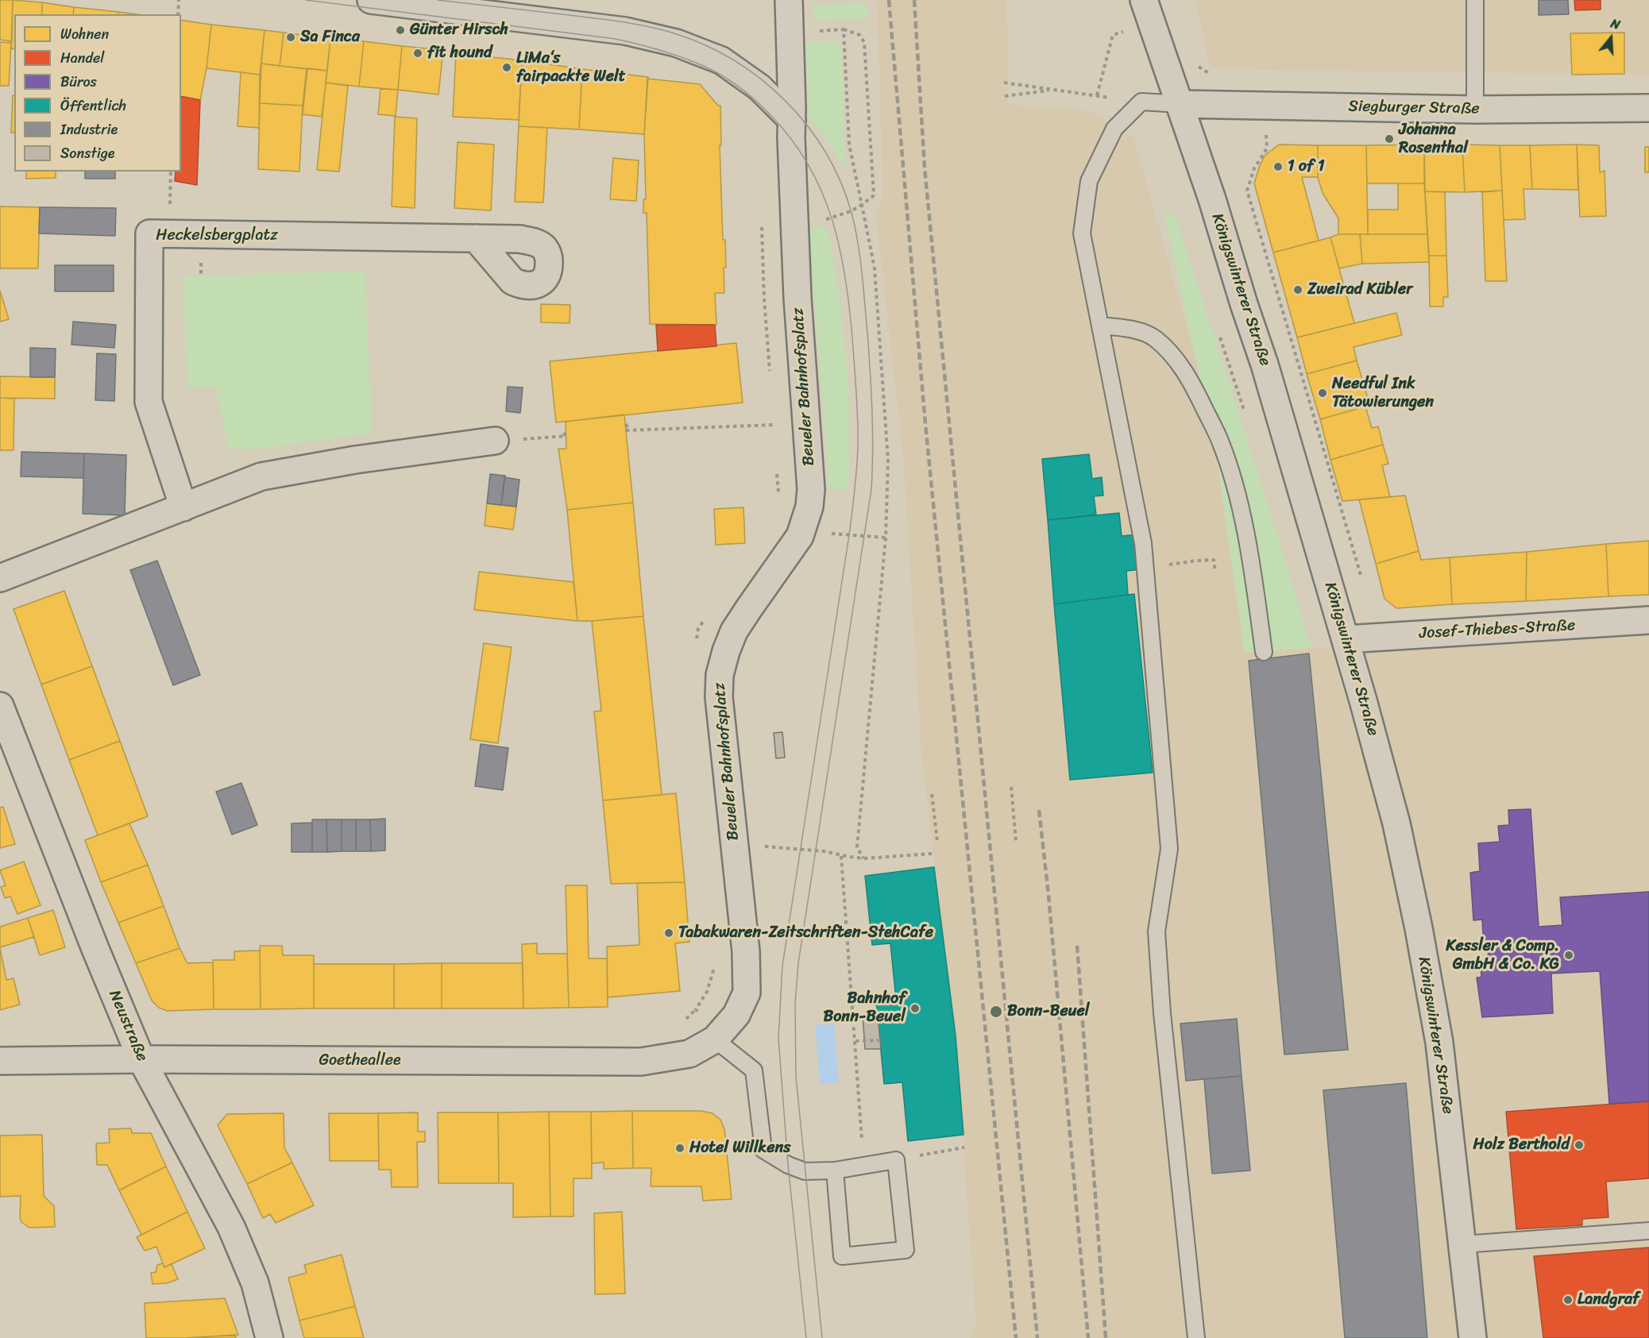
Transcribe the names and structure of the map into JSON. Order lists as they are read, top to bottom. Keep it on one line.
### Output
{"streets":{"street":["Siegburger Straße","Heckelsbergplatz","Königswinterer Straße","Beueler Bahnhofsplatz","Josef-Thiebes-Straße","Neustraße","Goetheallee"]},"crossings":[["Siegburger Straße","Königswinterer Straße"],["Königswinterer Straße","Josef-Thiebes-Straße"],["Beueler Bahnhofsplatz","Goetheallee"],["Neustraße","Goetheallee"]],"places":["Günter Hirsch","Sa Finca","fit hound","LiMa‘s fairpackte Welt","Johanna Rosenthal","1 of 1","Zweirad Kübler","Needful Ink Tätowierungen","Tabakwaren-Zeitschriften-StehCafe","Kessler & Comp. GmbH & Co. KG","Bahnhof Bonn-Beuel","Bonn-Beuel","Holz Berthold","Hotel Willkens","Landgraf"],"legend":["Wohnen","Handel","Büros","Öffentlich","Industrie","Sonstige"],"north":"top"}
